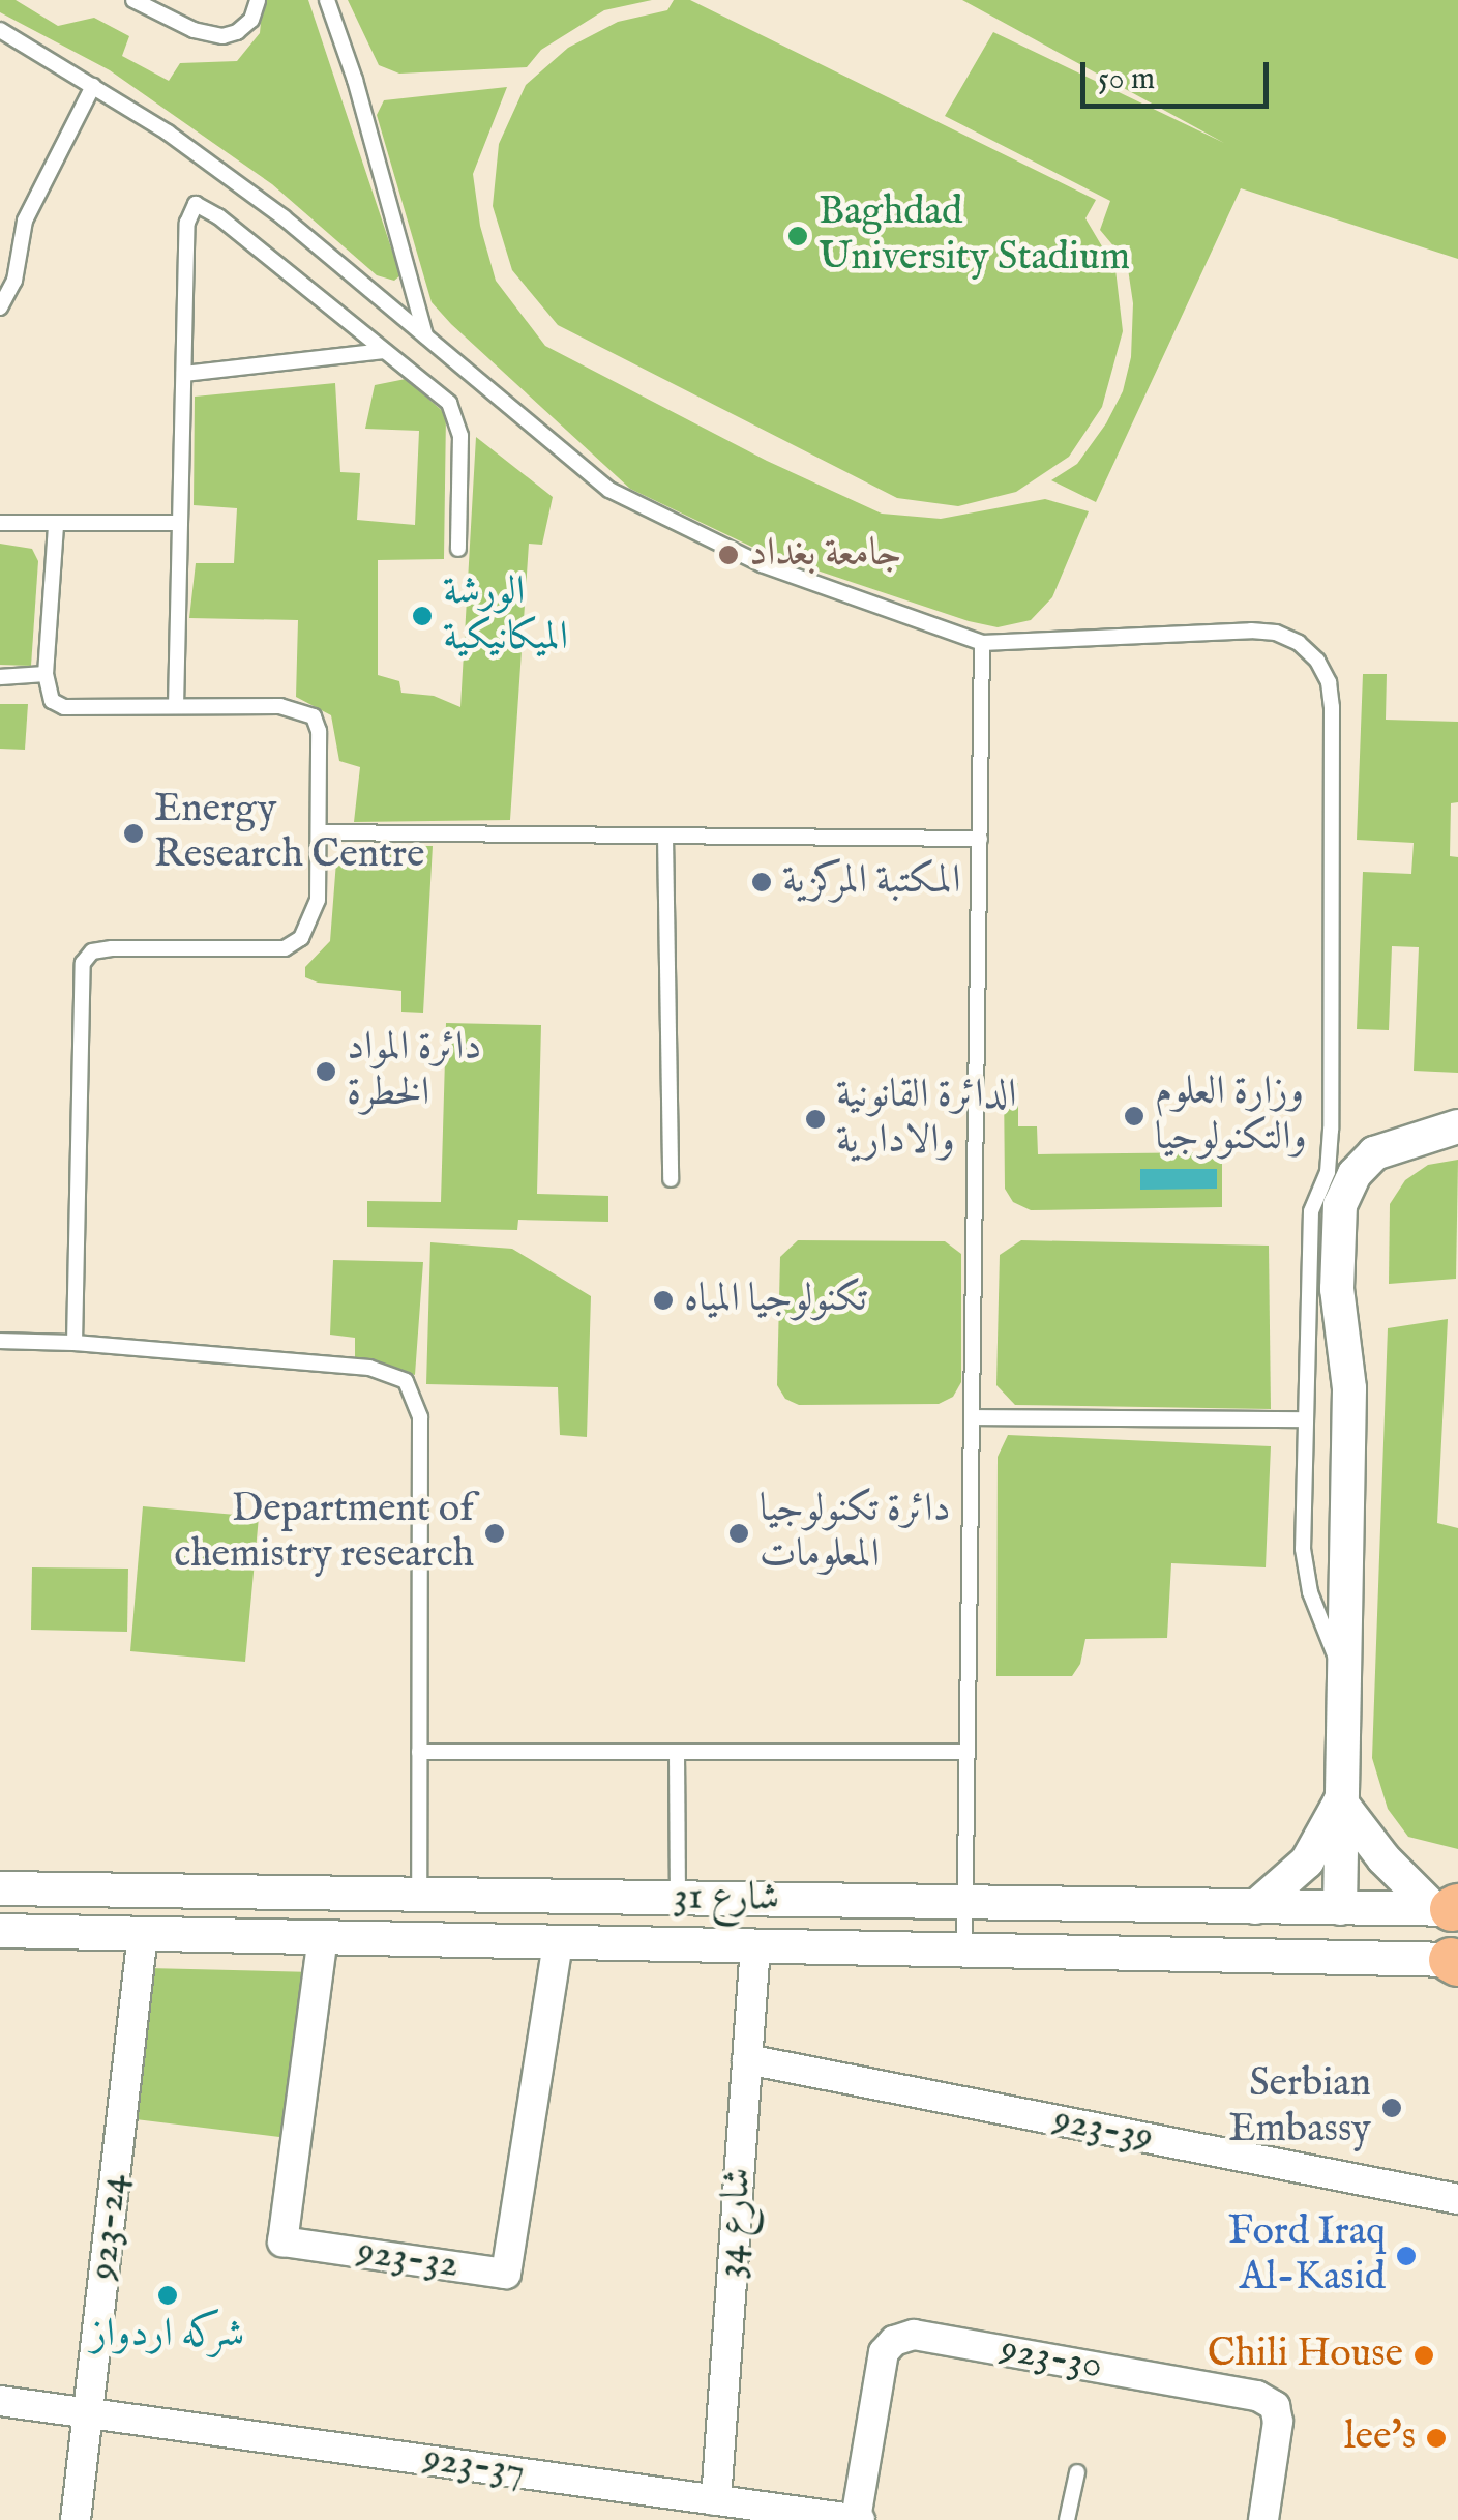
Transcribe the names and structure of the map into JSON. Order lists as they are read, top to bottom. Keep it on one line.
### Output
{"streets":{"street":["شارع 31","923-39","شارع 34","923-24","923-32","923-30","923-37"]},"crossings":[["شارع 31","شارع 34"],["شارع 31","923-24"],["شارع 31","923-32"],["923-39","شارع 34"],["شارع 34","923-37"],["923-24","923-37"],["923-30","923-37"]],"places":["Baghdad University Stadium","جامعة بغداد","الورشة الميكانيكية","Energy Research Centre","المكتبة المركزية","دائرة المواد الخطرة","وزارة العلوم والتكنولوجيا","الدائرة القانونية والادارية","تكنولوجيا المياه","Department of chemistry research","دائرة تكنولوجيا المعلومات","Serbian Embassy","Ford Iraq Al-Kasid","شركه اردواز","Chili House","lee's"],"scale_bar":"50 m"}
